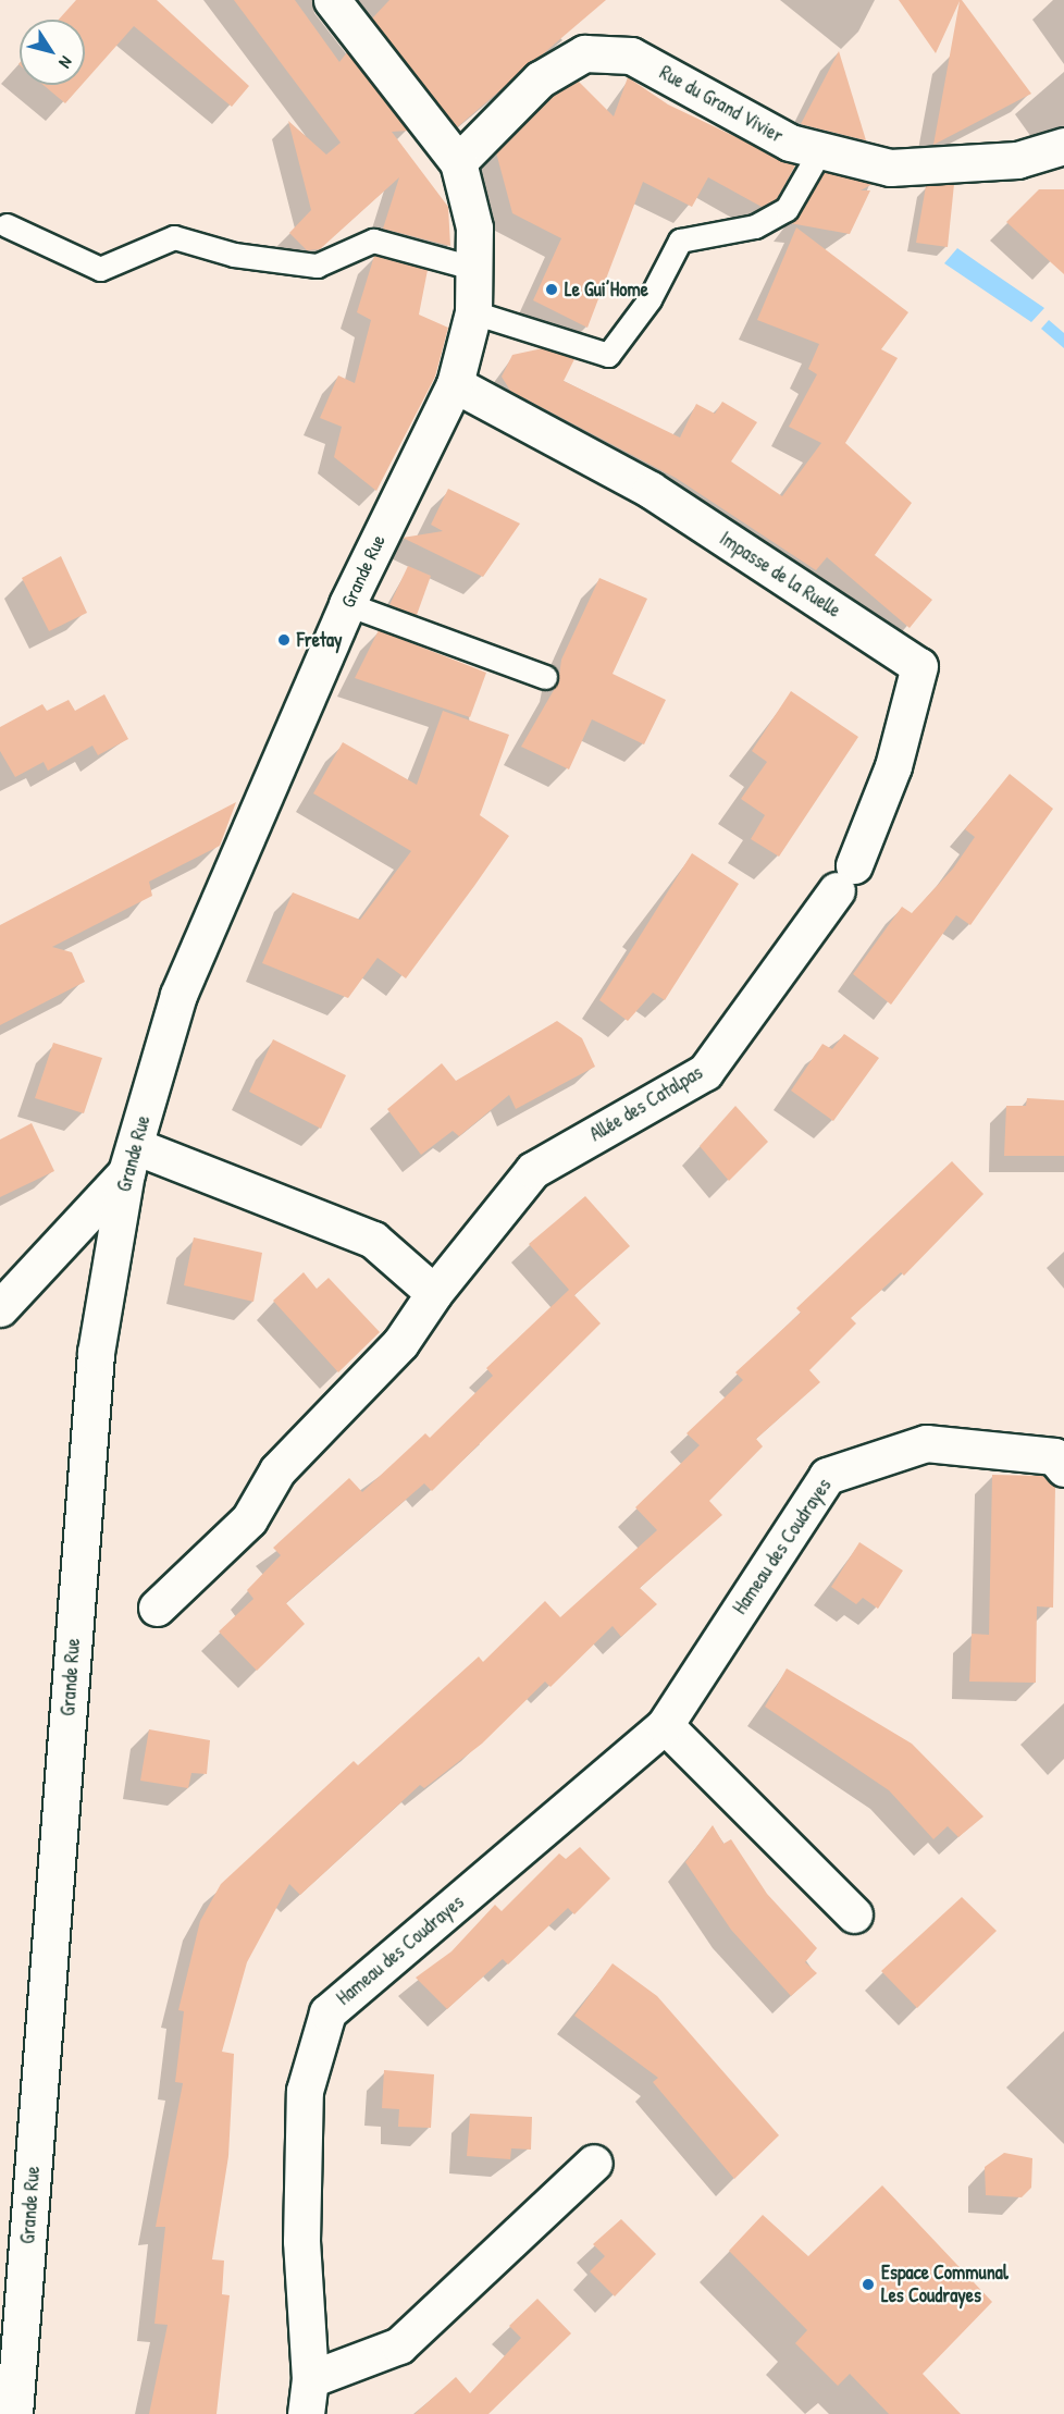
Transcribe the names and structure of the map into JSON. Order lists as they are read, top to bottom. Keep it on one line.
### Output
{"streets":{"street":["Rue du Grand Vivier","Grande Rue","Impasse de la Ruelle","Allée des Catalpas","Hameau des Coudrayes"]},"crossings":[["Rue du Grand Vivier","Grande Rue"],["Grande Rue","Impasse de la Ruelle"],["Impasse de la Ruelle","Allée des Catalpas"]],"places":["Le Gui’Home","Fretay","Espace Communal Les Coudrayes"],"north":"bottom right"}
